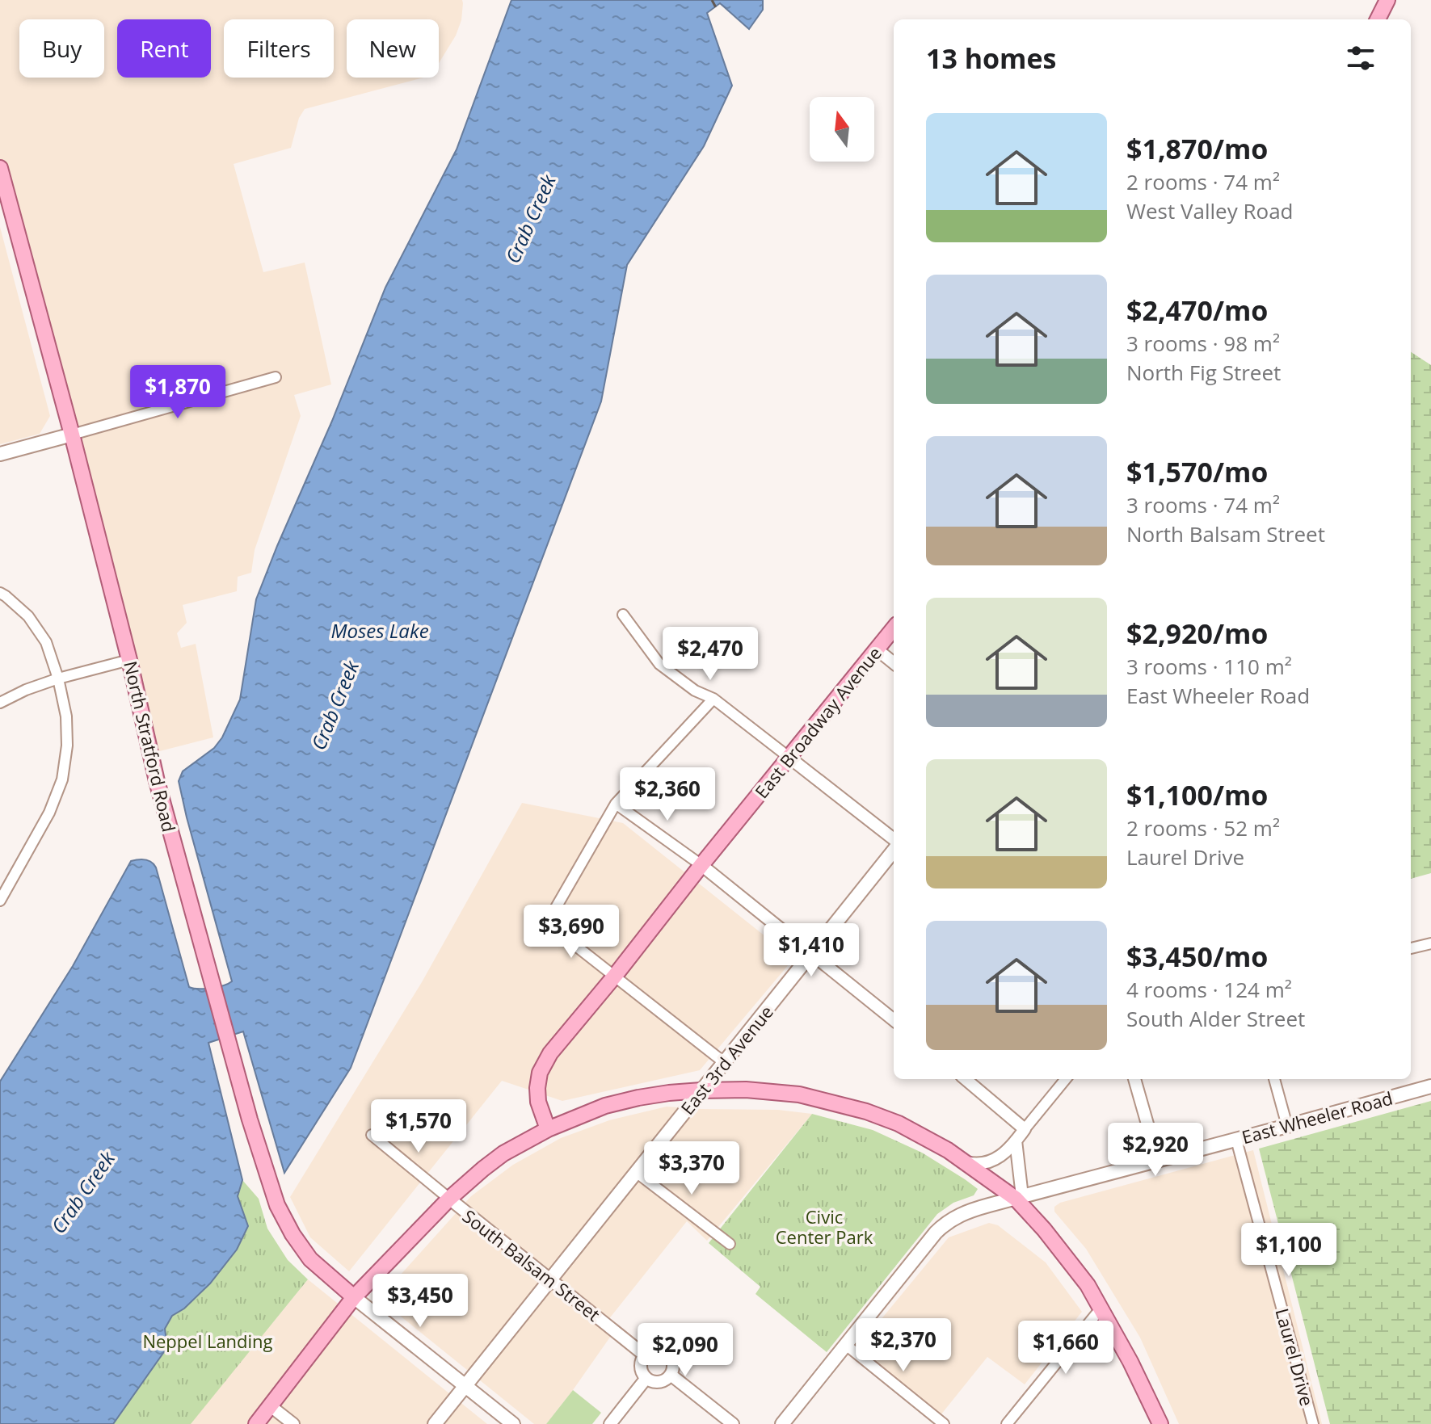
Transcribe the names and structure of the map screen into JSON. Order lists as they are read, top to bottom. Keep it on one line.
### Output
{"streets":{"main road":["East Broadway Avenue","North Stratford Road","East 3rd Avenue","East Wheeler Road"],"street":["South Balsam Street","Laurel Drive"]},"crossings":[["East 3rd Avenue","South Balsam Street"],["East Wheeler Road","Laurel Drive"]],"water":["Crab Creek","Moses Lake"],"parks":["Civic Center Park","Neppel Landing"],"north":"top","page":{"chip":["Buy","Rent","Filters","New"],"heading":"13 homes","list":[{"name":"$1,870/mo","note":"2 rooms · 74 m² · West Valley Road"},{"name":"$2,470/mo","note":"3 rooms · 98 m² · North Fig Street"},{"name":"$1,570/mo","note":"3 rooms · 74 m² · North Balsam Street"},{"name":"$2,920/mo","note":"3 rooms · 110 m² · East Wheeler Road"},{"name":"$1,100/mo","note":"2 rooms · 52 m² · Laurel Drive"},{"name":"$3,450/mo","note":"4 rooms · 124 m² · South Alder Street"}],"price":["$1,870","$2,470","$2,360","$3,690","$1,410","$1,570","$2,920","$3,370","$1,100","$3,450","$2,370","$1,660","$2,090"]}}
